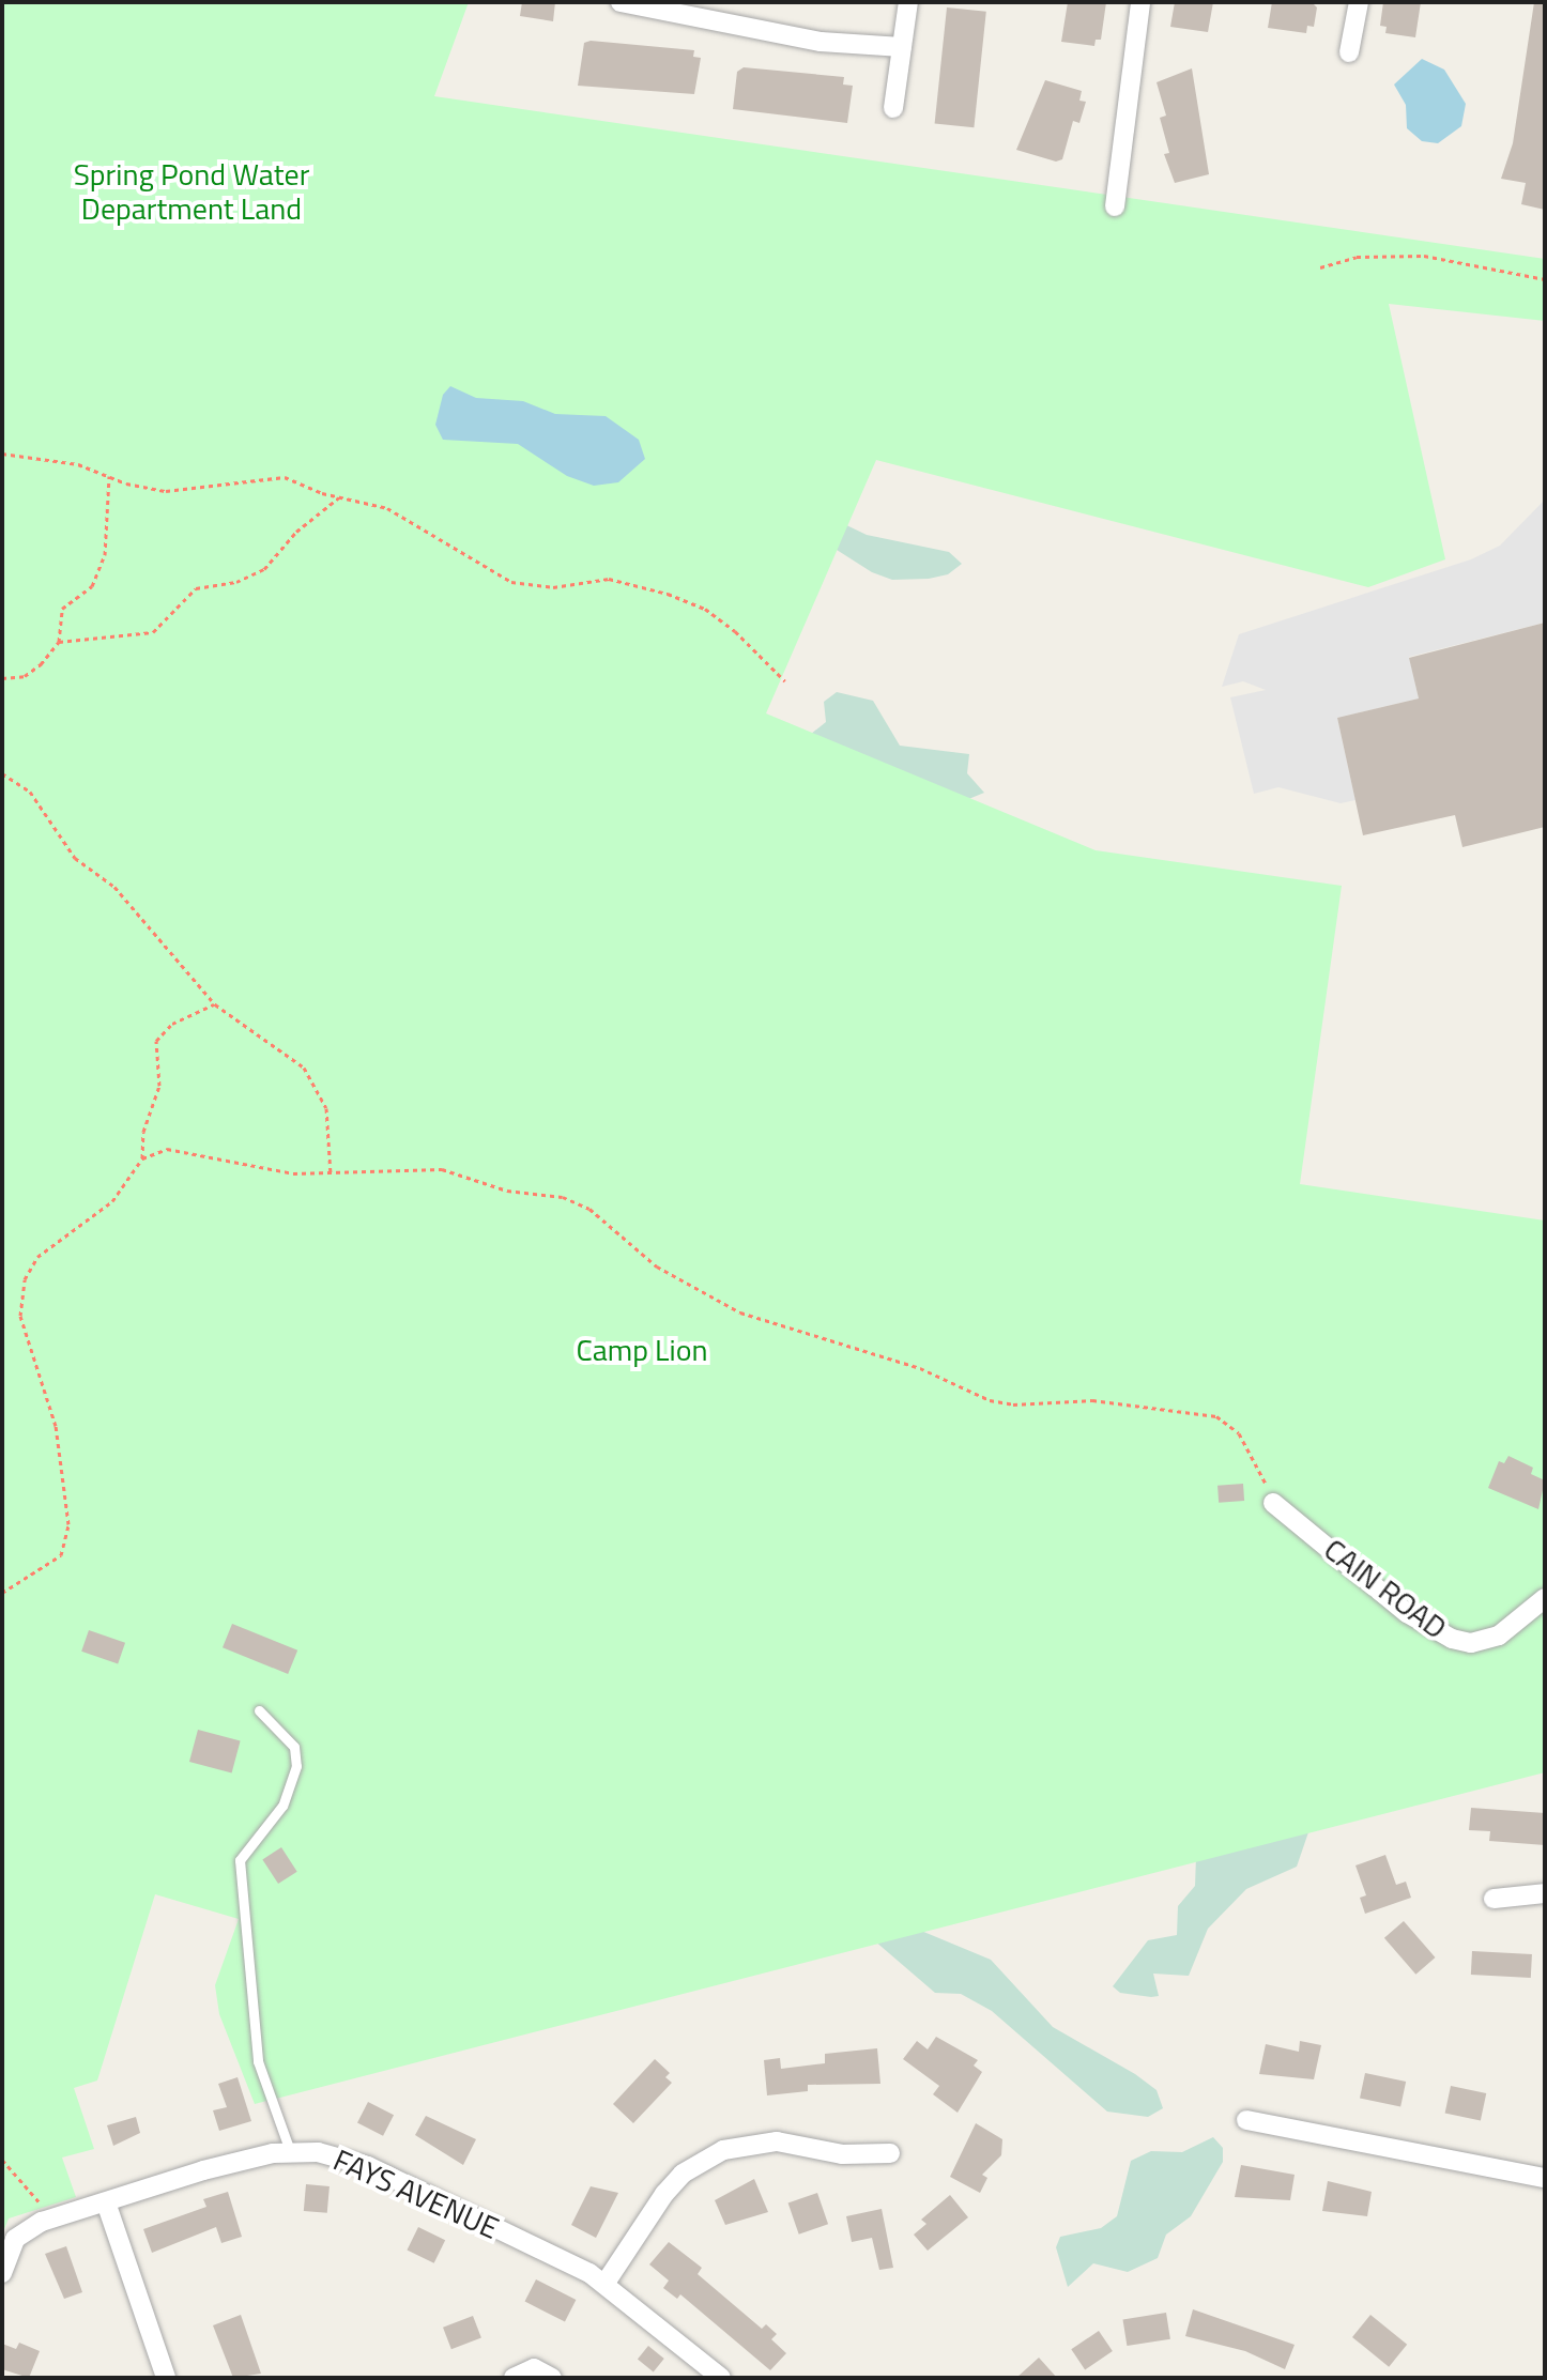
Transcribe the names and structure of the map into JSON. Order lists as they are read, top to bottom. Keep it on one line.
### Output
{"streets":{"street":["CAIN ROAD","FAYS AVENUE"]},"parks":["Spring Pond Water Department Land","Camp Lion"]}
